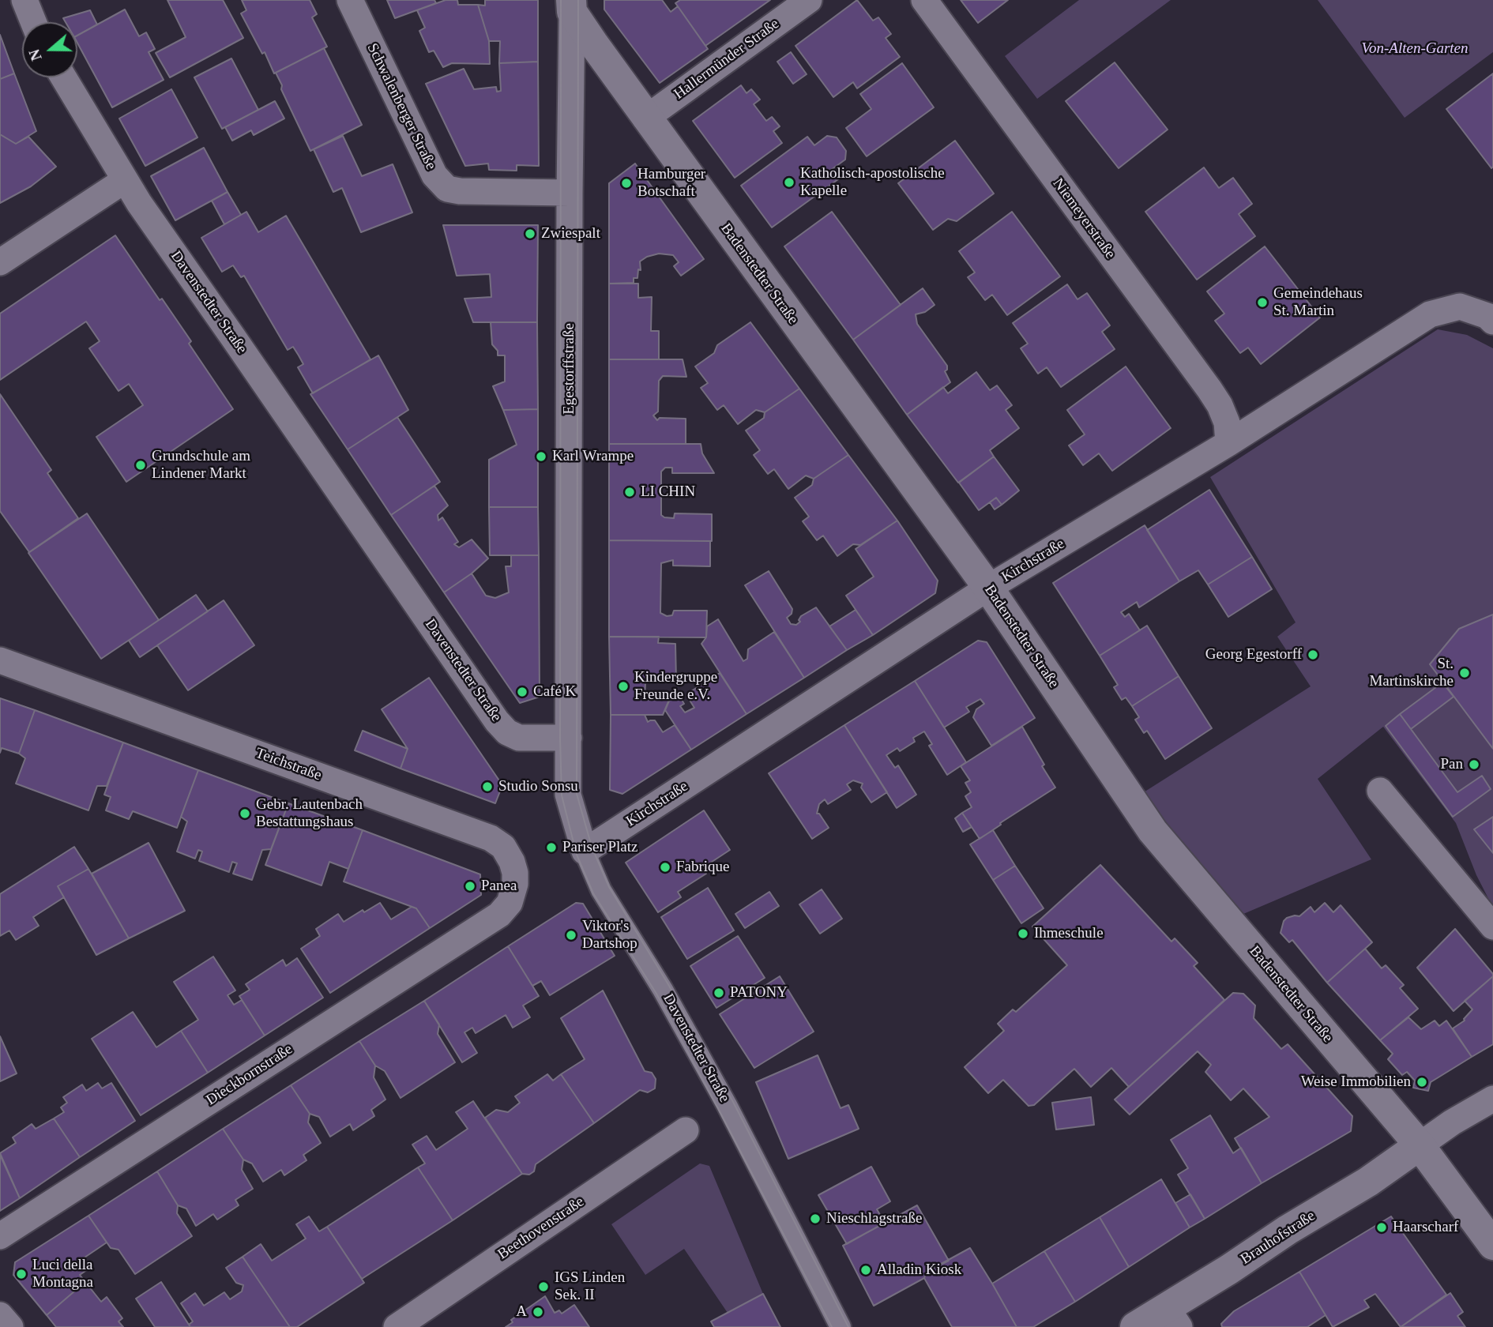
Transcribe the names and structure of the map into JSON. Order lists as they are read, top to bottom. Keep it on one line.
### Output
{"streets":{"street":["Hallermünder Straße","Schwalenberger Straße","Niemeyerstraße","Badenstedter Straße","Davenstedter Straße","Egestorffstraße","Kirchstraße","Teichstraße","Dieckbornstraße","Beethovenstraße","Brauhofstraße"]},"crossings":[["Hallermünder Straße","Badenstedter Straße"],["Schwalenberger Straße","Egestorffstraße"],["Niemeyerstraße","Kirchstraße"],["Badenstedter Straße","Egestorffstraße"],["Badenstedter Straße","Kirchstraße"],["Badenstedter Straße","Brauhofstraße"],["Davenstedter Straße","Egestorffstraße"],["Davenstedter Straße","Kirchstraße"],["Teichstraße","Dieckbornstraße"]],"parks":["Von-Alten-Garten"],"places":["Katholisch-apostolische Kapelle","Hamburger Botschaft","Zwiespalt","Gemeindehaus St. Martin","Karl Wrampe","Grundschule am Lindener Markt","LI CHIN","Georg Egestorff","St. Martinskirche","Kindergruppe Freunde e.V.","Café K","Pan","Studio Sonsu","Gebr. Lautenbach Bestattungshaus","Pariser Platz","Fabrique","Panea","Ihmeschule","Viktor's Dartshop","PATONY","Weise Immobilien","Nieschlagstraße","Haarscharf","Alladin Kiosk","Luci della Montagna","IGS Linden Sek. II","A"],"north":"left"}
